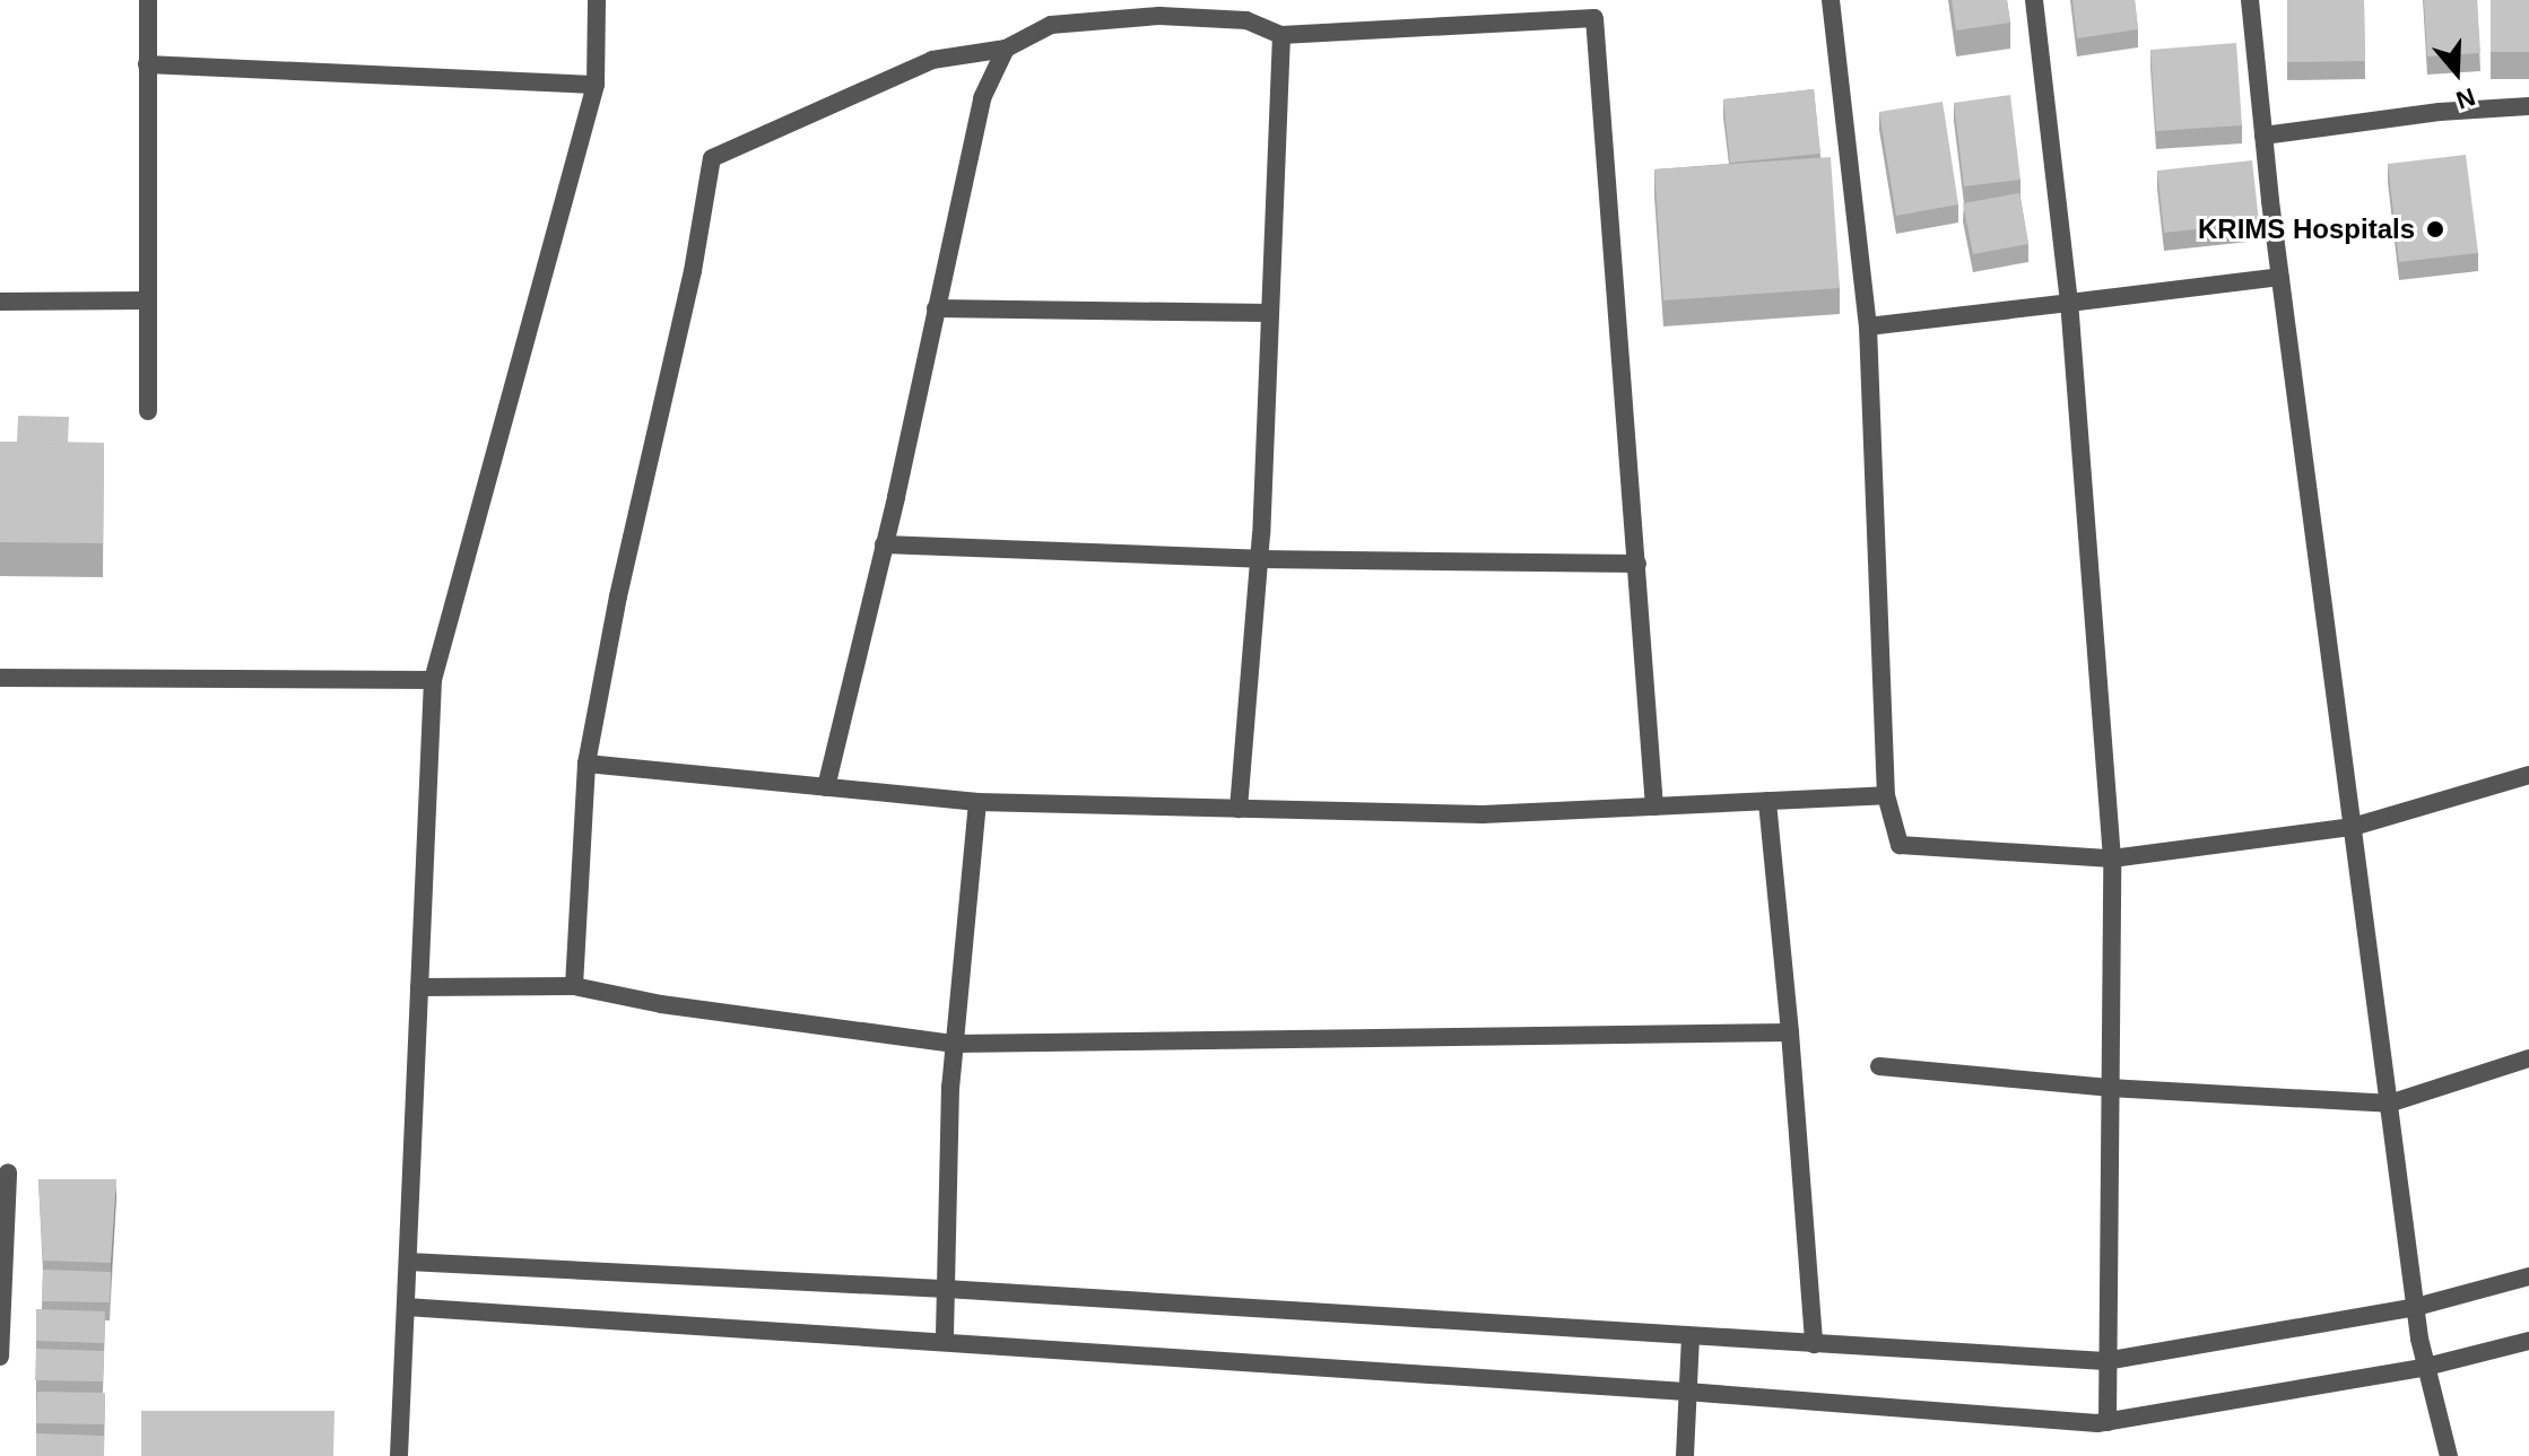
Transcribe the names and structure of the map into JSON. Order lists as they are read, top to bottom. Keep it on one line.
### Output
{"places":["KRIMS Hospitals"],"north":"bottom"}
